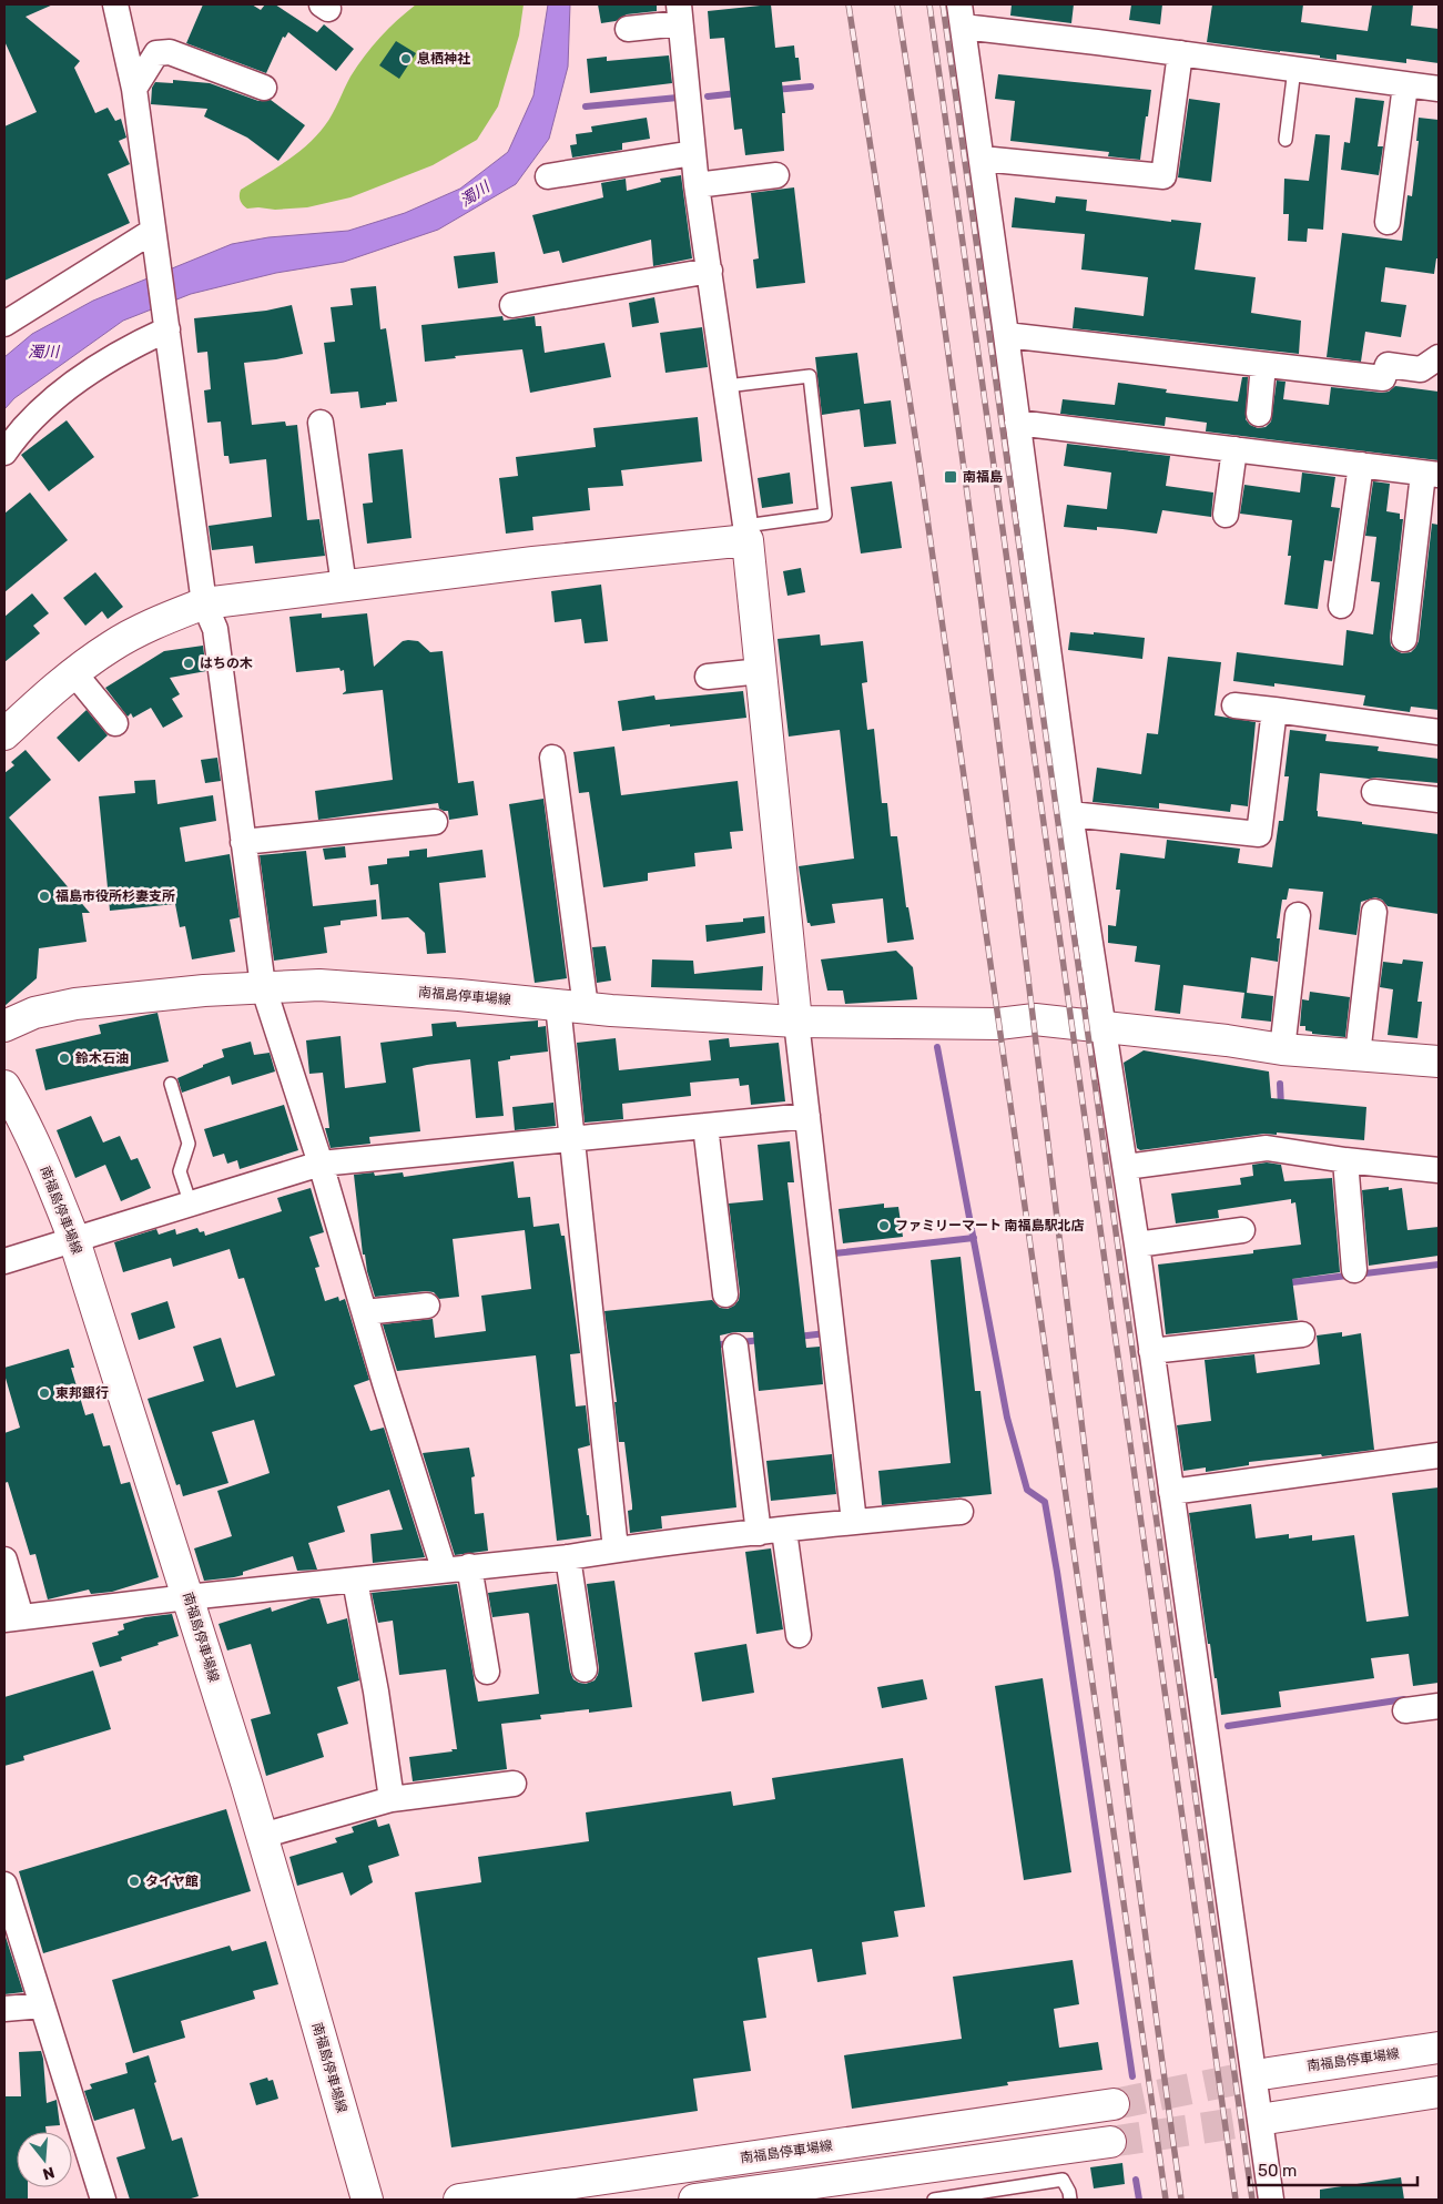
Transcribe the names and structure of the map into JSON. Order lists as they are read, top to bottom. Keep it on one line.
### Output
{"streets":{"main road":["南福島停車場線"]},"water":["濁川"],"places":{"other":["息栖神社","はちの木","福島市役所杉妻支所","鈴木石油","ファミリーマート 南福島駅北店","東邦銀行","タイヤ館"],"transit":["南福島"]},"scale_bar":"50 m","north":"bottom"}
